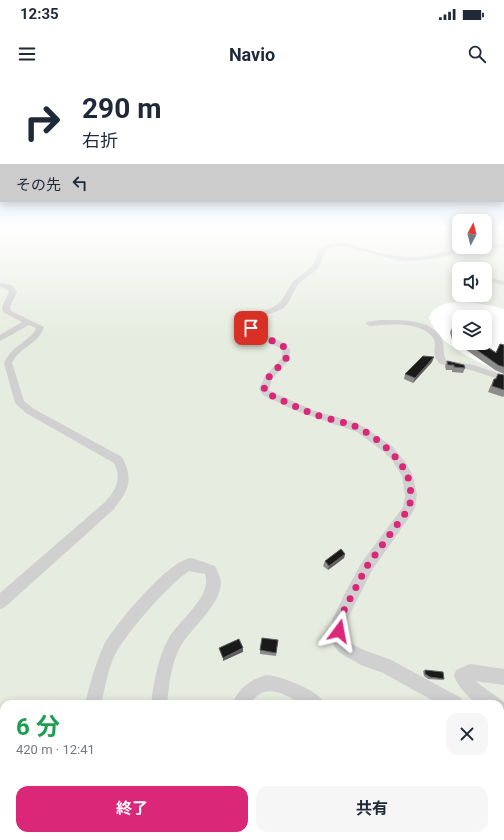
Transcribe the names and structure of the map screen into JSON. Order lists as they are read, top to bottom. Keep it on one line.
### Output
{"north":"top","page":{"status":"12:35","header":"Navio","turn":["290 m","右折"],"then":"その先","heading":["6 分","420 m · 12:41"],"buttons":["終了","共有"]}}
